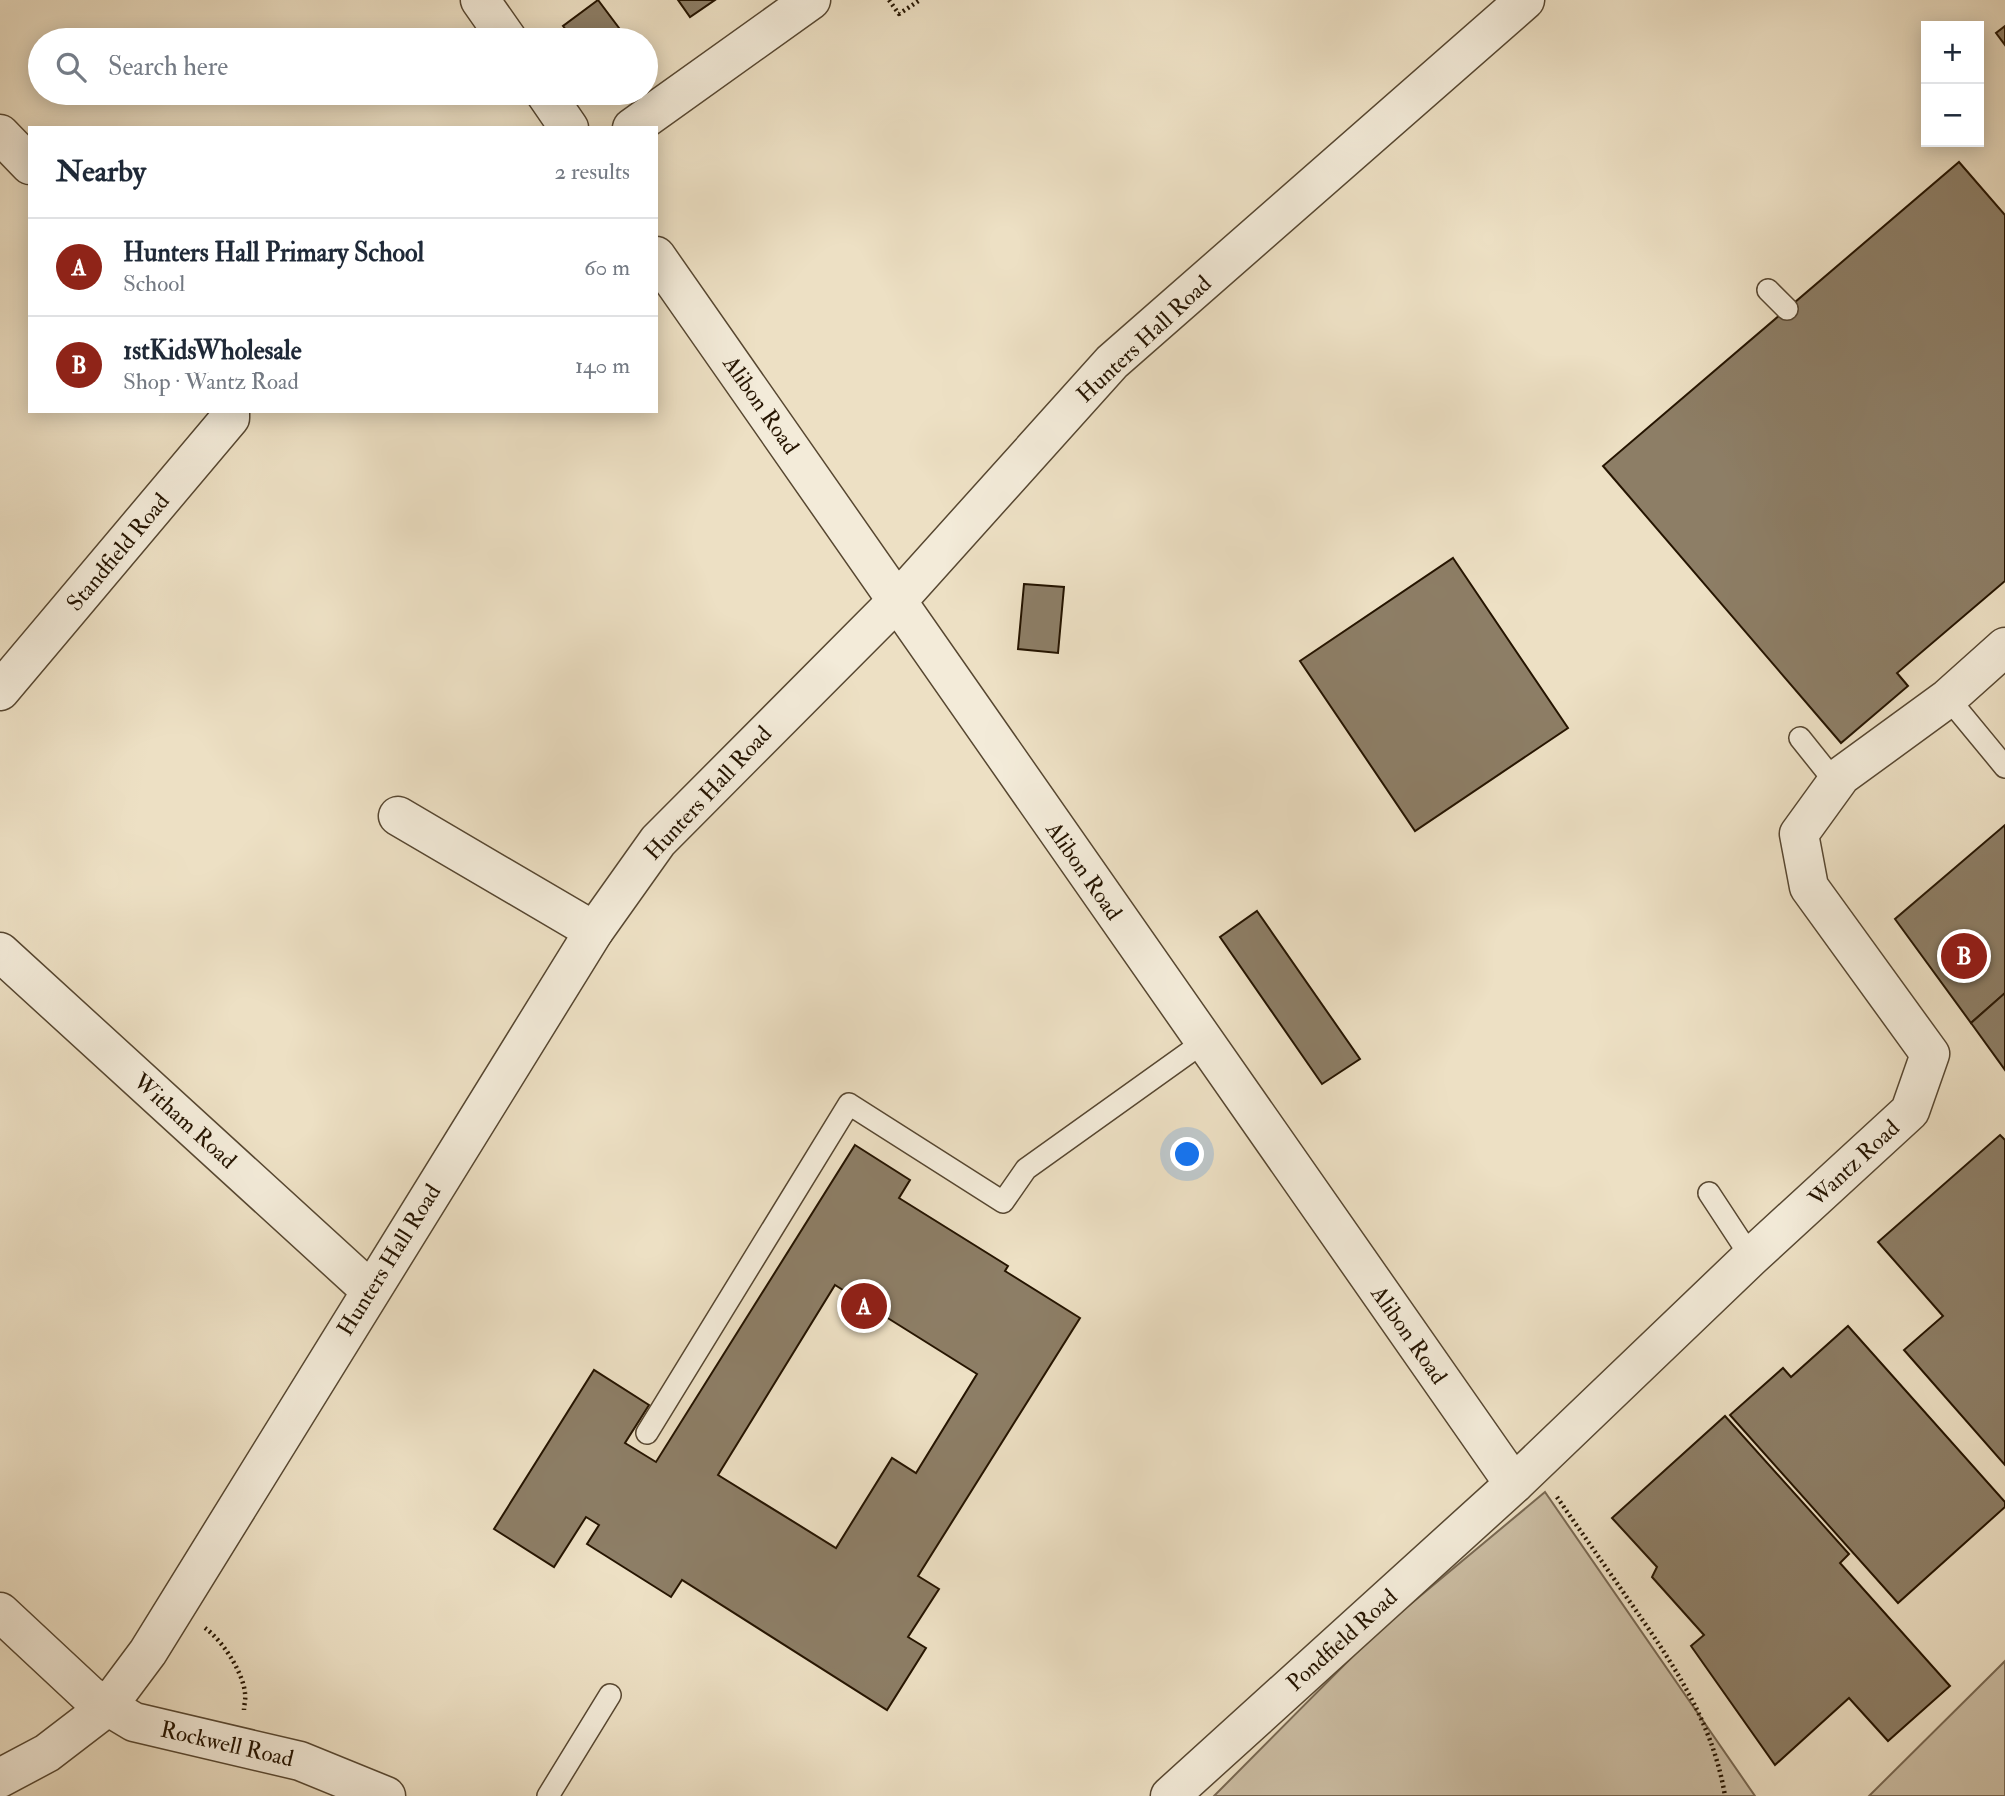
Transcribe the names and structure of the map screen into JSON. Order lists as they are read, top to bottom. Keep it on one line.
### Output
{"streets":{"street":["Hunters Hall Road","Alibon Road","Standfield Road","Witham Road","Wantz Road","Pondfield Road","Rockwell Road"]},"crossings":[["Hunters Hall Road","Alibon Road"],["Hunters Hall Road","Witham Road"],["Hunters Hall Road","Rockwell Road"],["Alibon Road","Wantz Road"],["Alibon Road","Pondfield Road"],["Wantz Road","Pondfield Road"]],"page":{"map_buttons":["+","−"],"search":"Search here","heading":["Nearby","2 results"],"list":[{"mark":"A","name":"Hunters Hall Primary School","note":"School","value":"60 m"},{"mark":"B","name":"1stKidsWholesale","note":"Shop · Wantz Road","value":"140 m"}],"pins":["B","A"]}}
